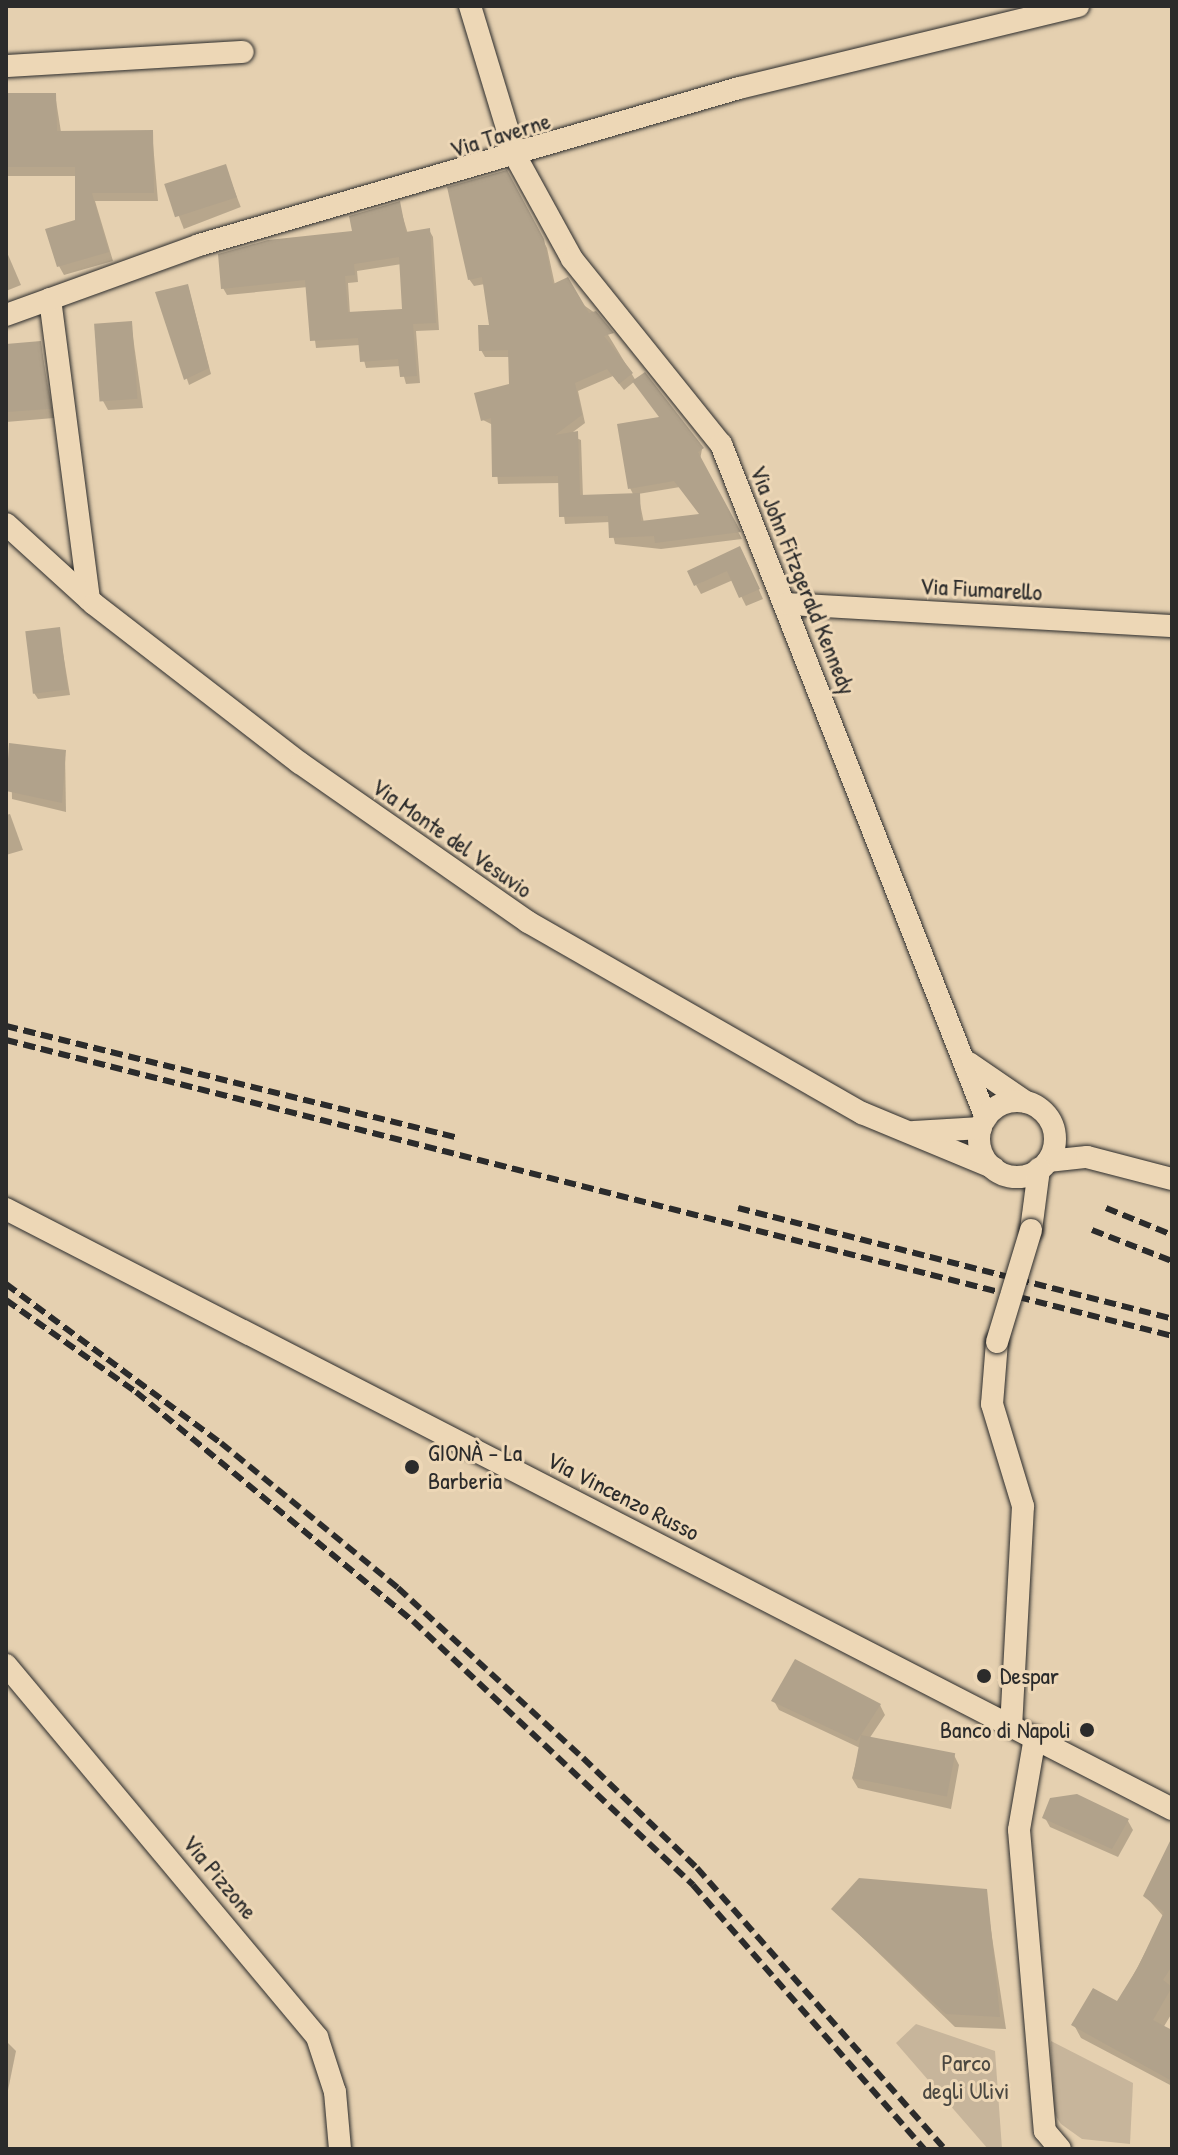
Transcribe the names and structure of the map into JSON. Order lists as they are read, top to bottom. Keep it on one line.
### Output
{"streets":{"street":["Via Taverne","Via John Fitzgerald Kennedy","Via Fiumarello","Via Monte del Vesuvio","Via Vincenzo Russo","Via Pizzone"]},"crossings":[["Via Taverne","Via John Fitzgerald Kennedy"],["Via John Fitzgerald Kennedy","Via Fiumarello"],["Via John Fitzgerald Kennedy","Via Monte del Vesuvio"]],"parks":["Parco degli Ulivi"],"places":["GIONÀ - La Barberia","Despar","Banco di Napoli"]}
